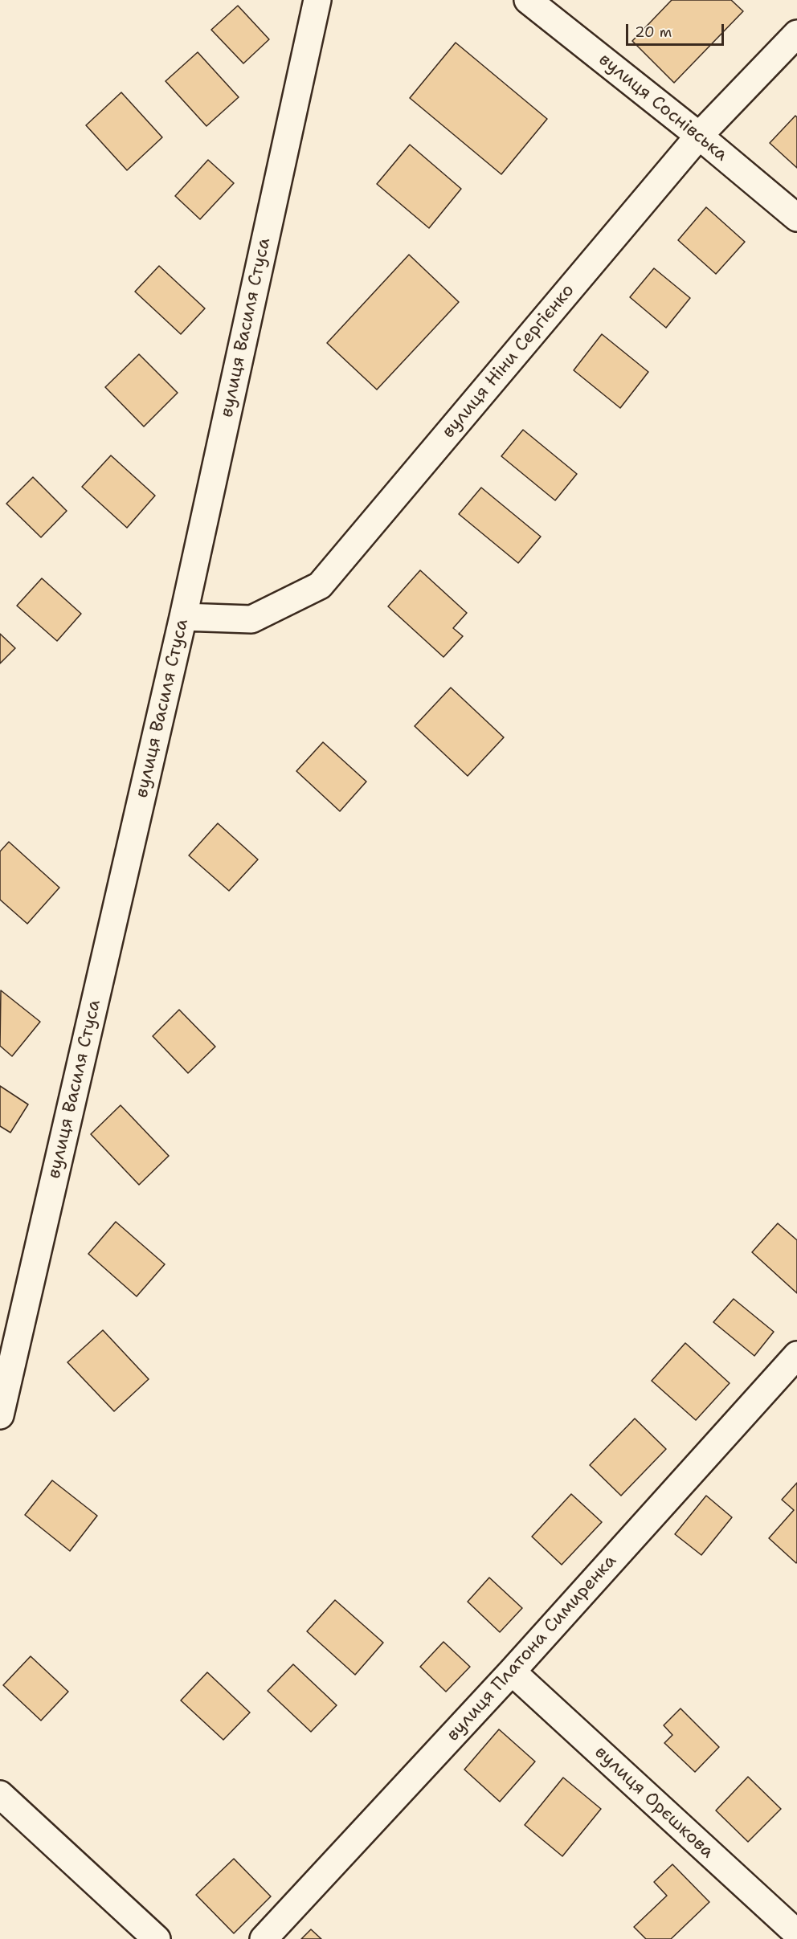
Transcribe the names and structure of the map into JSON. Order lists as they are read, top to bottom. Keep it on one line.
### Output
{"streets":{"street":["вулиця Соснівська","вулиця Василя Стуса","вулиця Ніни Сергієнко","вулиця Платона Симиренка","вулиця Орєшкова"]},"crossings":[["вулиця Соснівська","вулиця Ніни Сергієнко"],["вулиця Василя Стуса","вулиця Ніни Сергієнко"],["вулиця Платона Симиренка","вулиця Орєшкова"]],"scale_bar":"20 m"}
